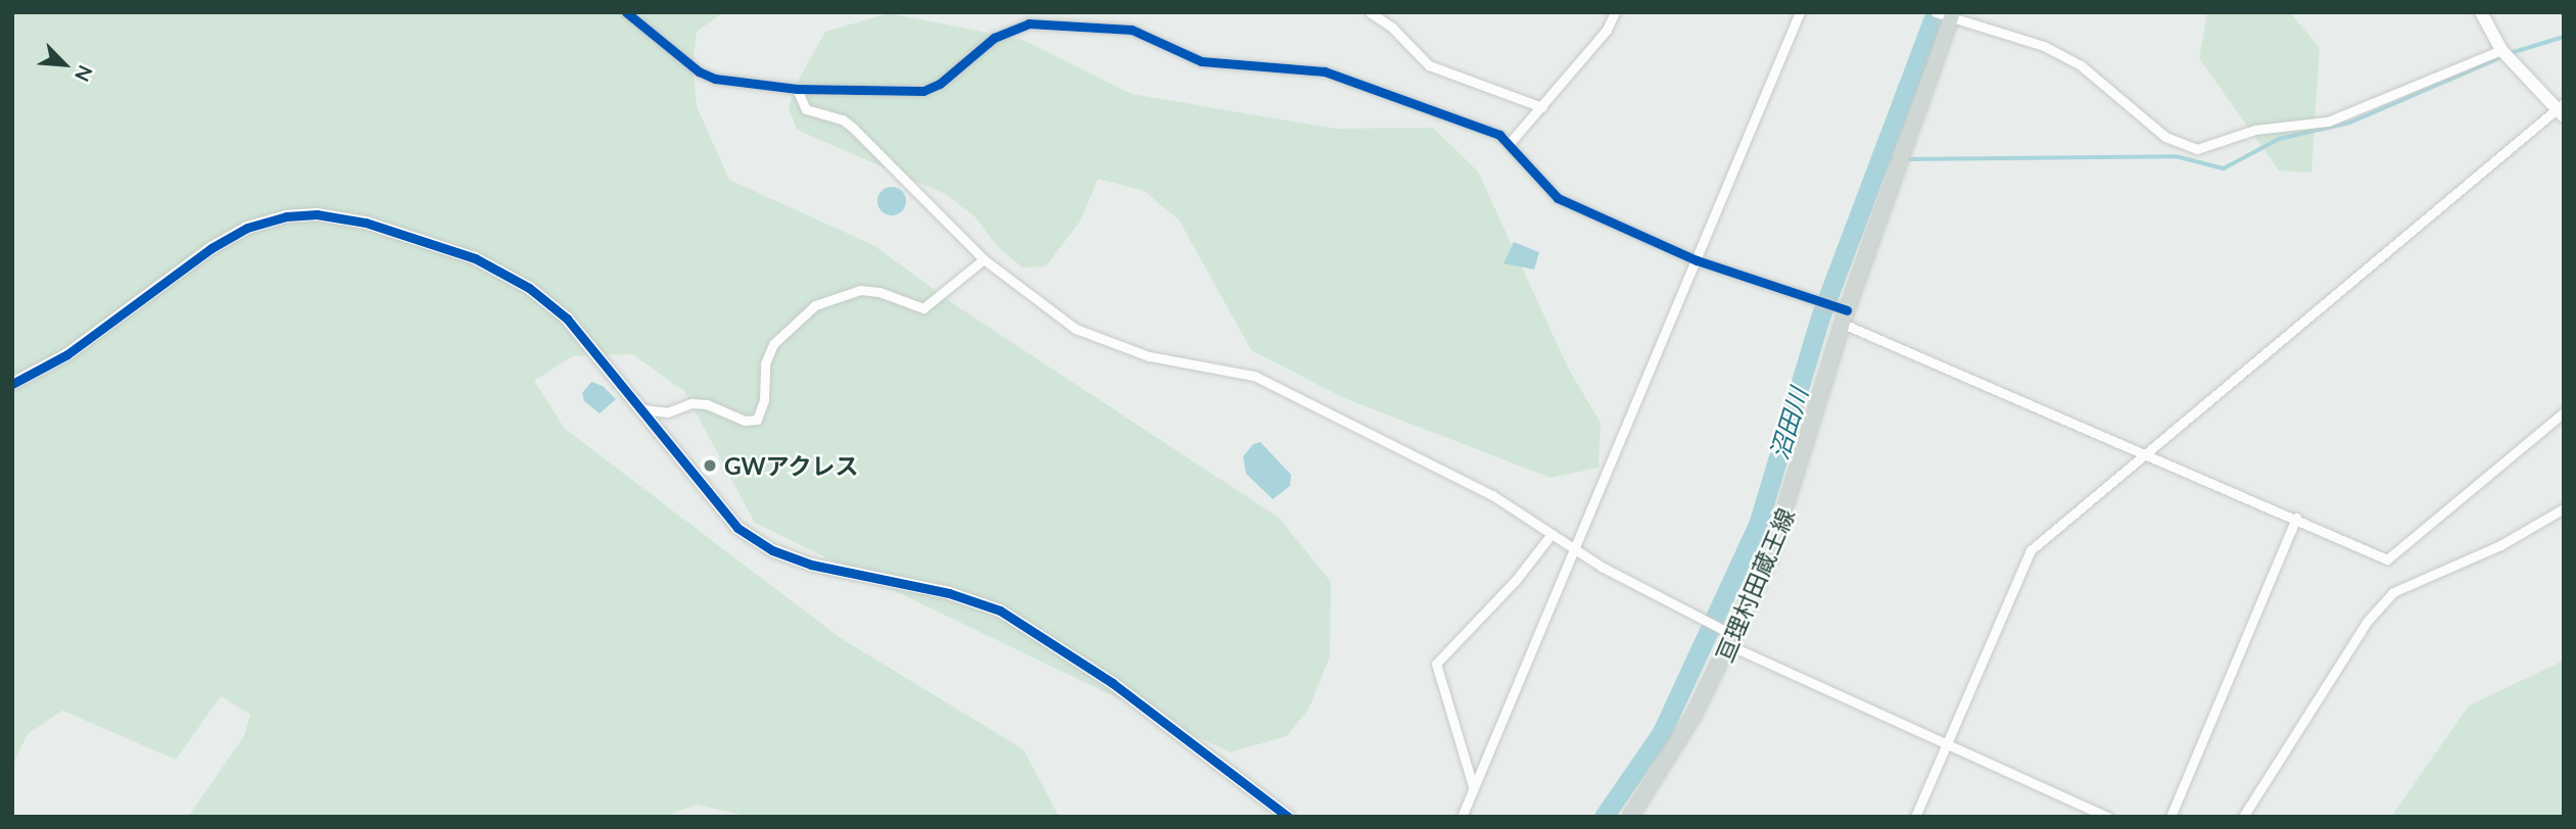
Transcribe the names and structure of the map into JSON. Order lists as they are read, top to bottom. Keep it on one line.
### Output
{"streets":{"main road":["亘理村田蔵王線"]},"water":["沼田川"],"places":["GWアクレス"],"north":"bottom right"}
